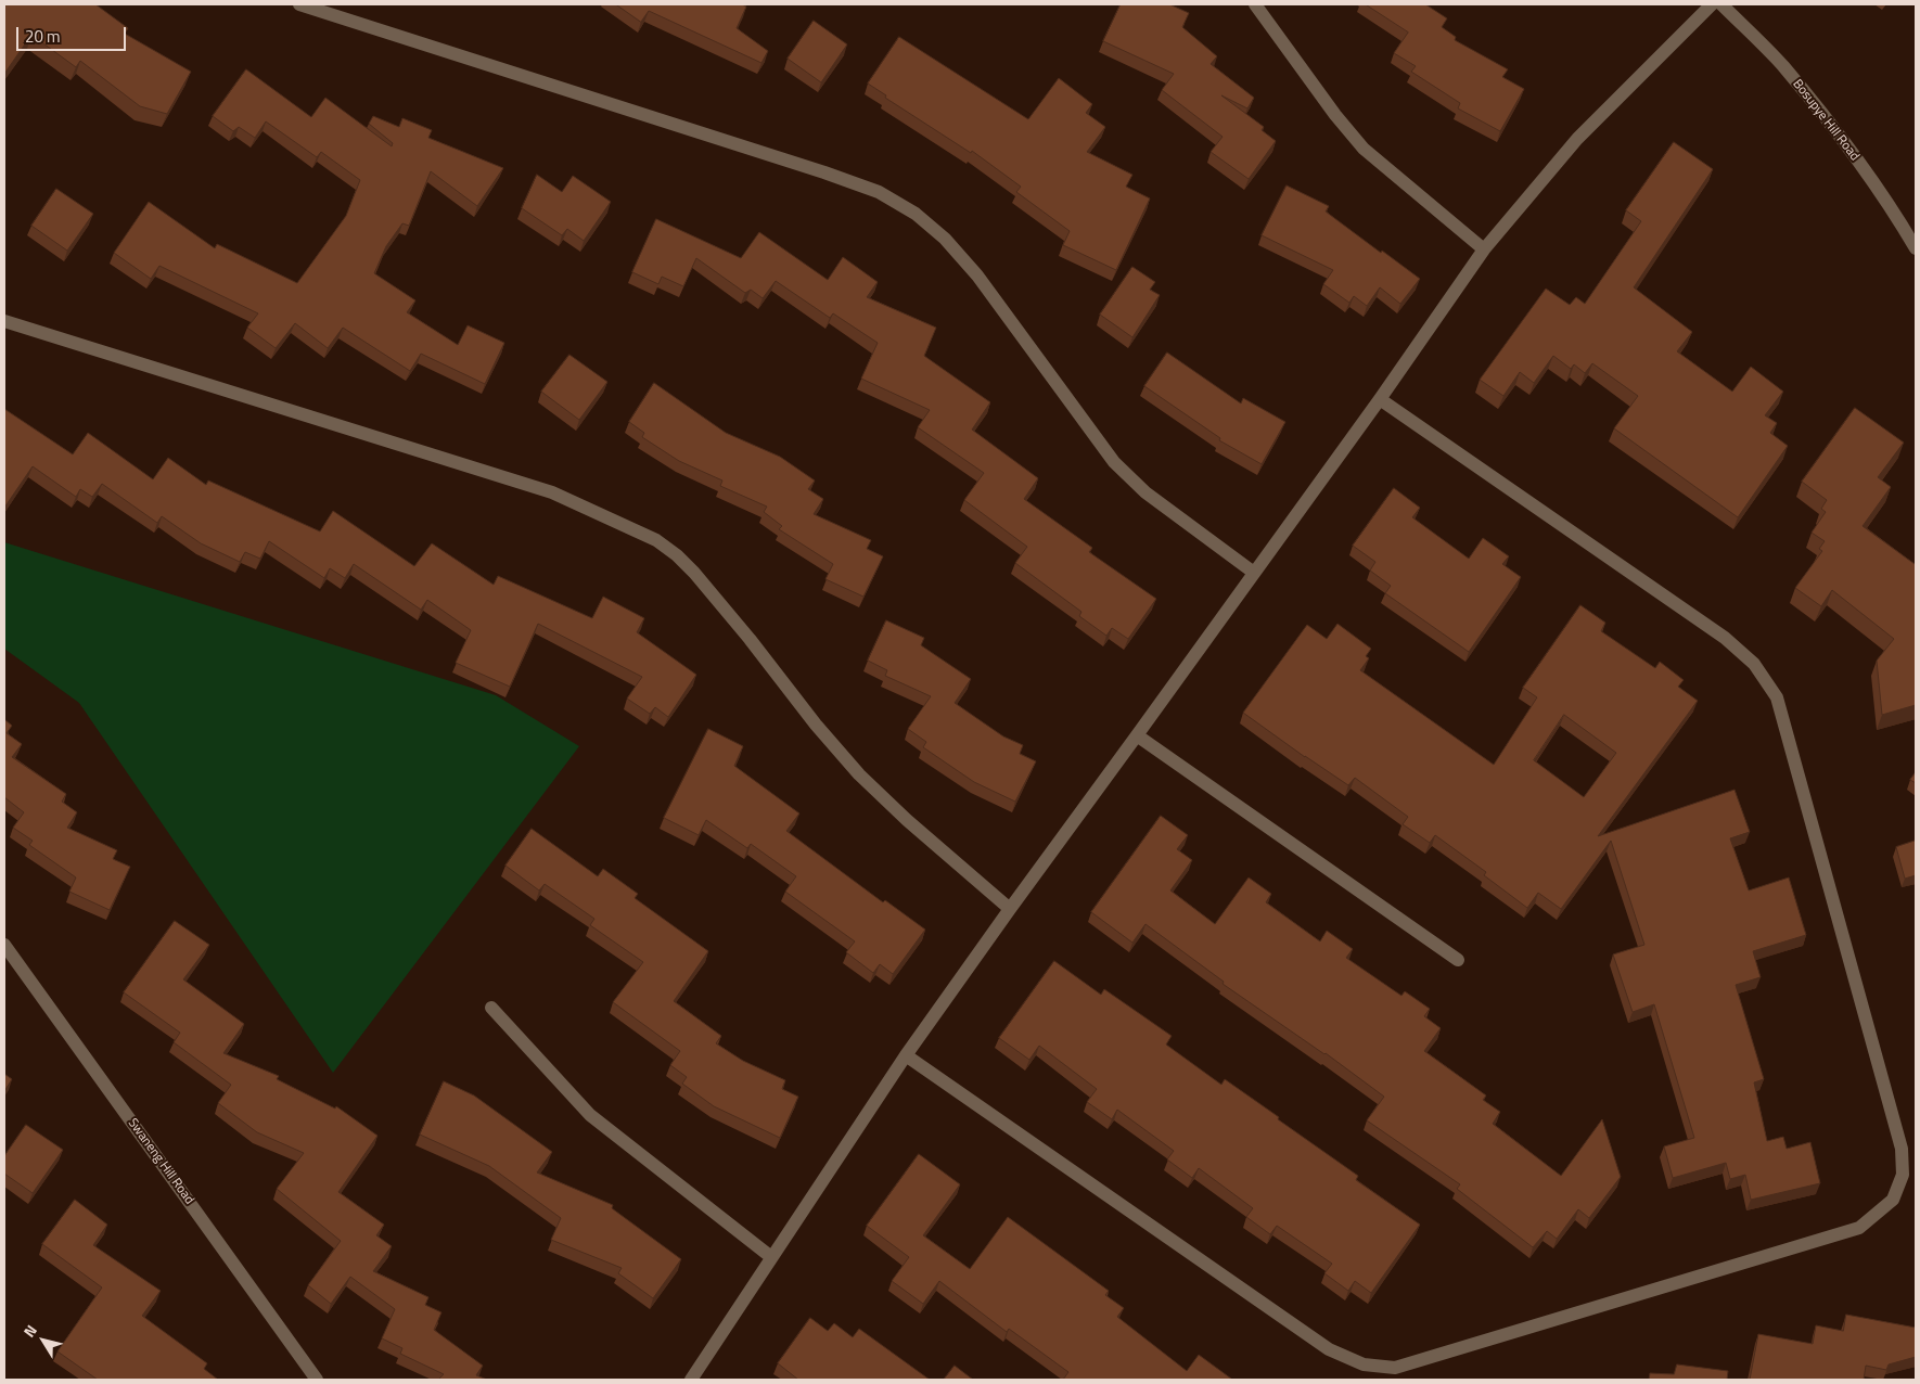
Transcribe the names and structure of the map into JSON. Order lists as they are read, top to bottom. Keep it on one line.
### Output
{"streets":{"street":["Bosupye Hill Road","Swaneng Hill Road"]},"scale_bar":"20 m","north":"top left"}
